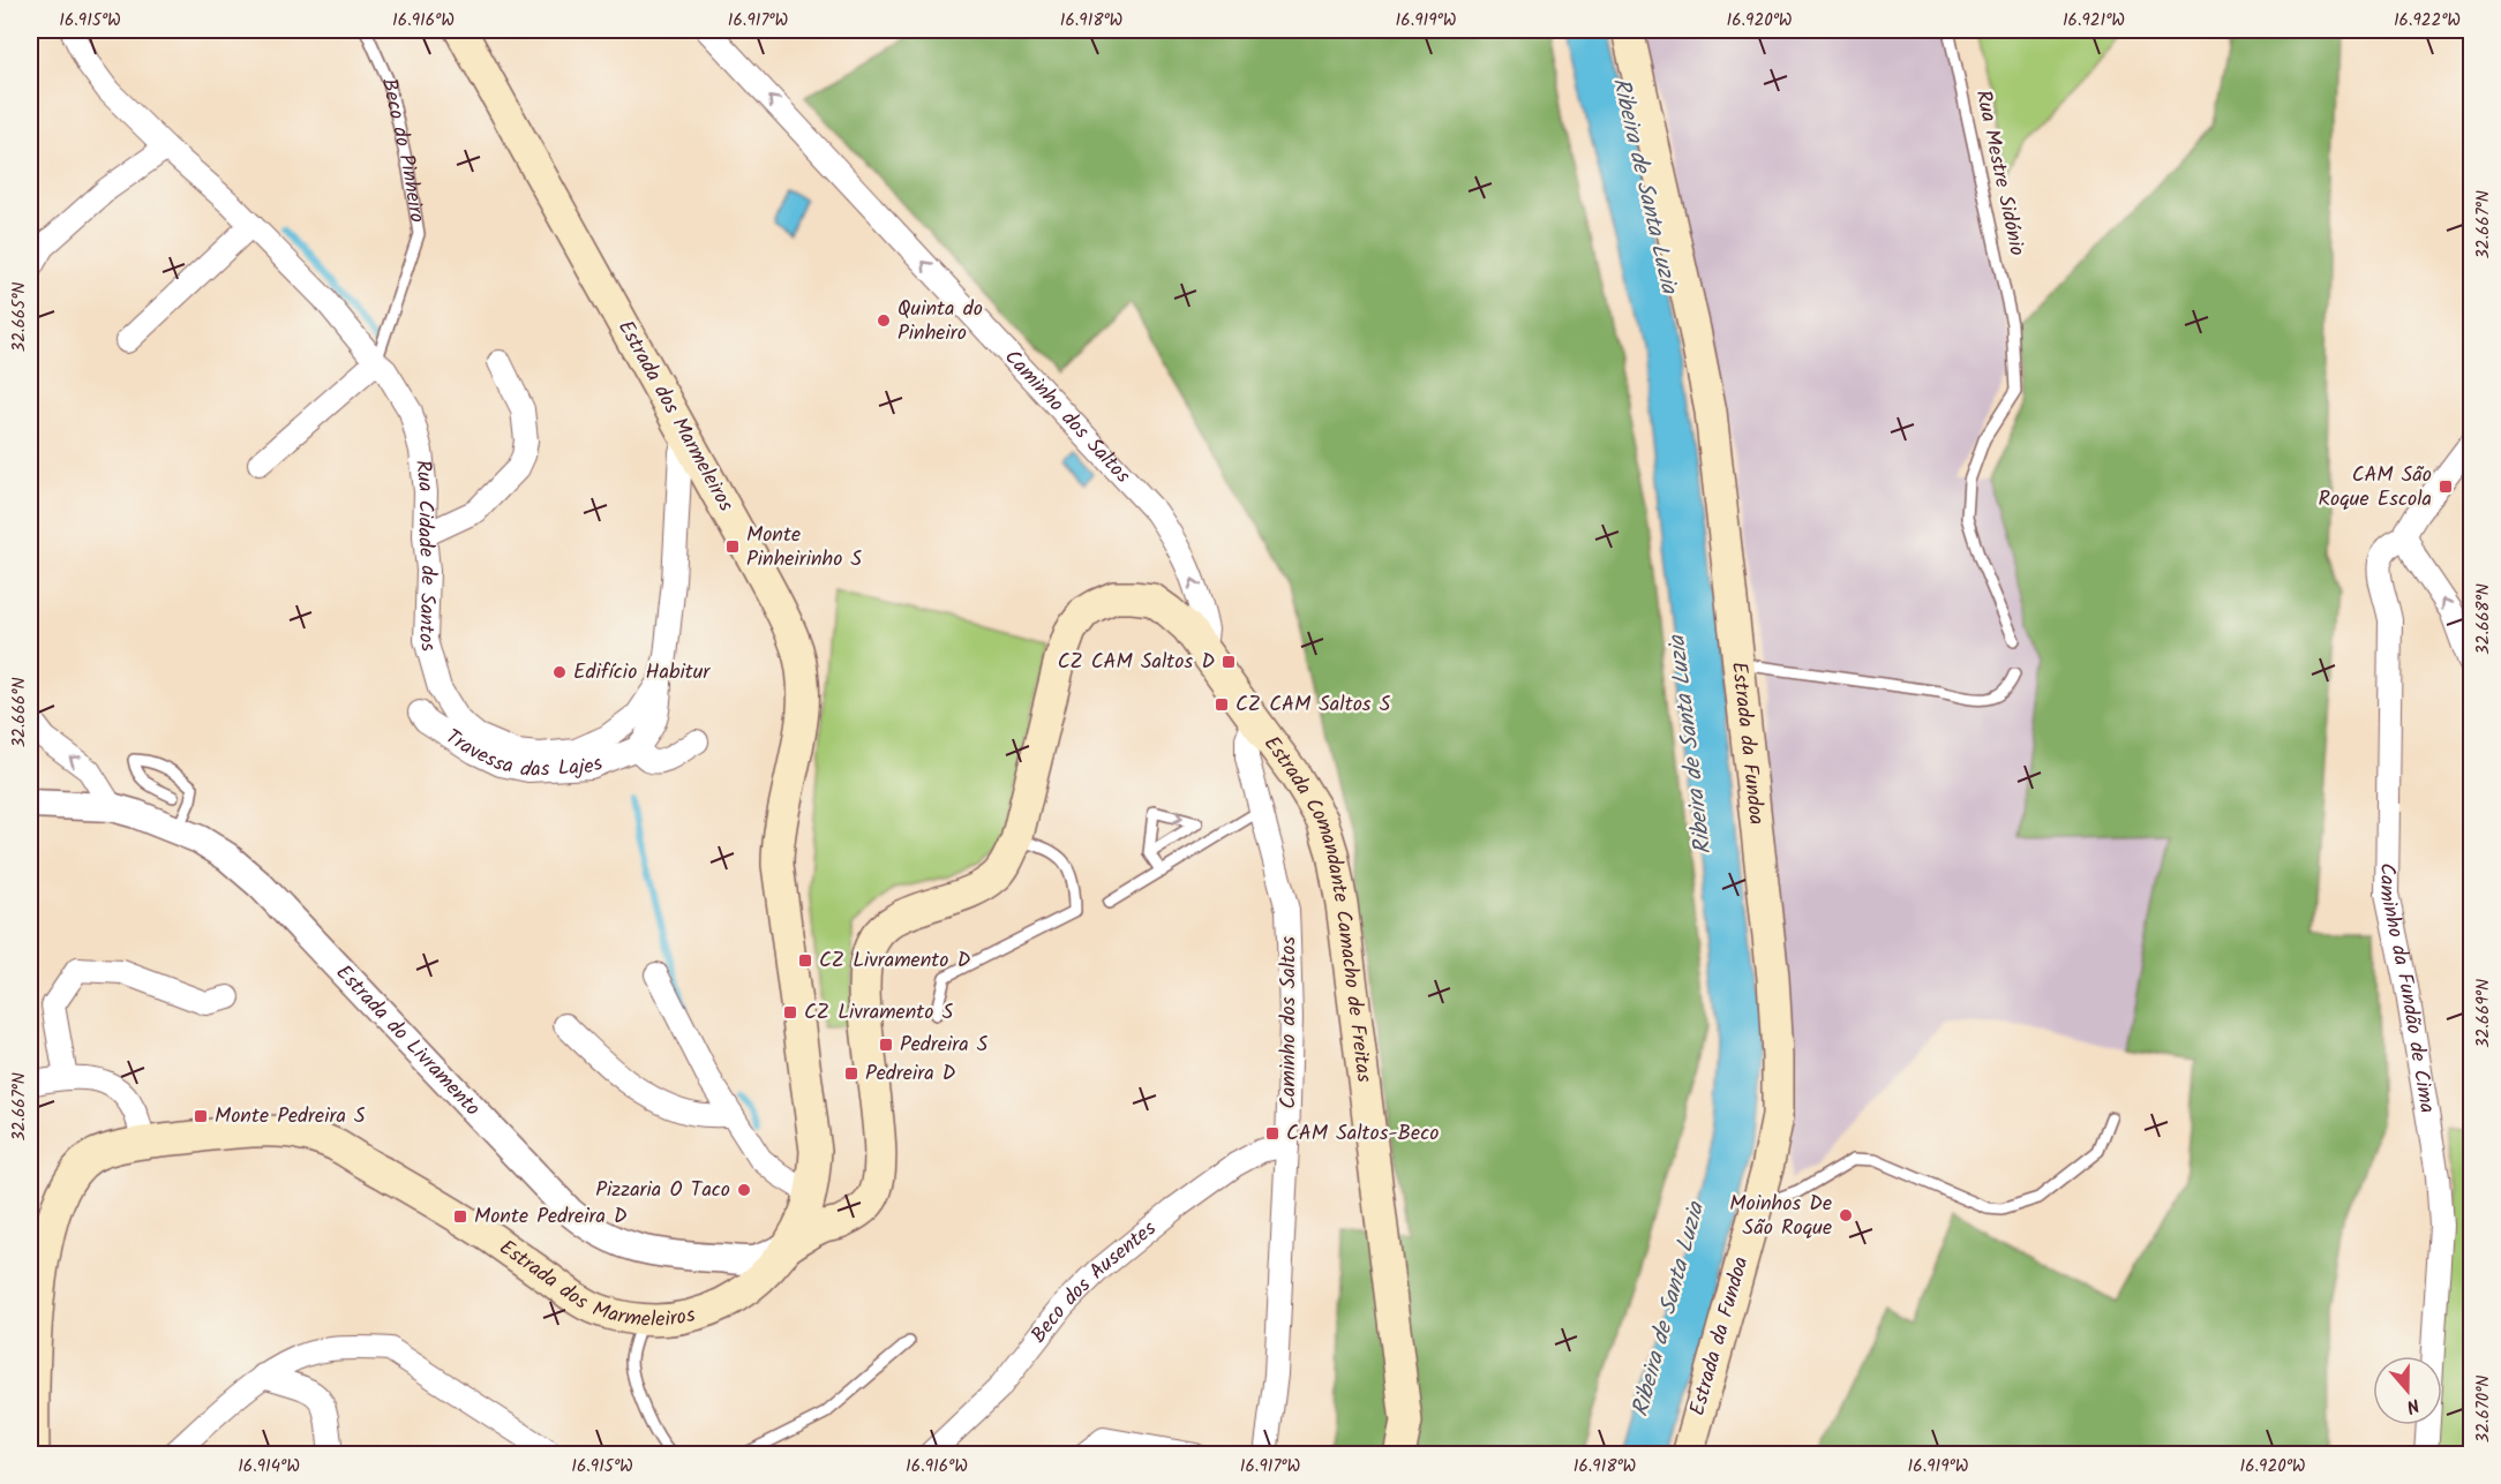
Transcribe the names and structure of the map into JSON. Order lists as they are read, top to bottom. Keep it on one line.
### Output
{"streets":{"main road":["Estrada dos Marmeleiros","Estrada da Fundoa","Estrada Comandante Camacho de Freitas"],"street":["Caminho dos Saltos","Rua Cidade de Santos","Travessa das Lajes","Caminho da Fundão de Cima","Estrada do Livramento","Beco dos Ausentes"],"lane":["Beco do Pinheiro","Rua Mestre Sidónio"]},"crossings":[["Beco do Pinheiro","Rua Cidade de Santos"],["Estrada dos Marmeleiros","Rua Cidade de Santos"],["Estrada dos Marmeleiros","Estrada Comandante Camacho de Freitas"],["Estrada dos Marmeleiros","Estrada do Livramento"],["Caminho dos Saltos","Estrada Comandante Camacho de Freitas"],["Caminho dos Saltos","Beco dos Ausentes"],["Rua Cidade de Santos","Travessa das Lajes"],["Estrada Comandante Camacho de Freitas","Estrada do Livramento"]],"one_way":["Caminho dos Saltos"],"water":["Ribeira de Santa Luzia"],"places":{"other":["Quinta do Pinheiro","Edifício Habitur","Pizzaria O Taco","Moinhos De São Roque"],"transit":["CAM São Roque Escola","Monte Pinheirinho S","CZ CAM Saltos D","CZ CAM Saltos S","CZ Livramento D","CZ Livramento S","Pedreira S","Pedreira D","Monte Pedreira S","CAM Saltos-Beco","Monte Pedreira D"]},"north":"bottom","coordinates":["16.915°W","16.916°W","16.917°W","16.918°W","16.919°W","16.920°W","16.921°W","16.922°W","32.667°N","32.665°N","32.668°N","32.666°N","32.669°N","32.670°N","16.914°W"]}
